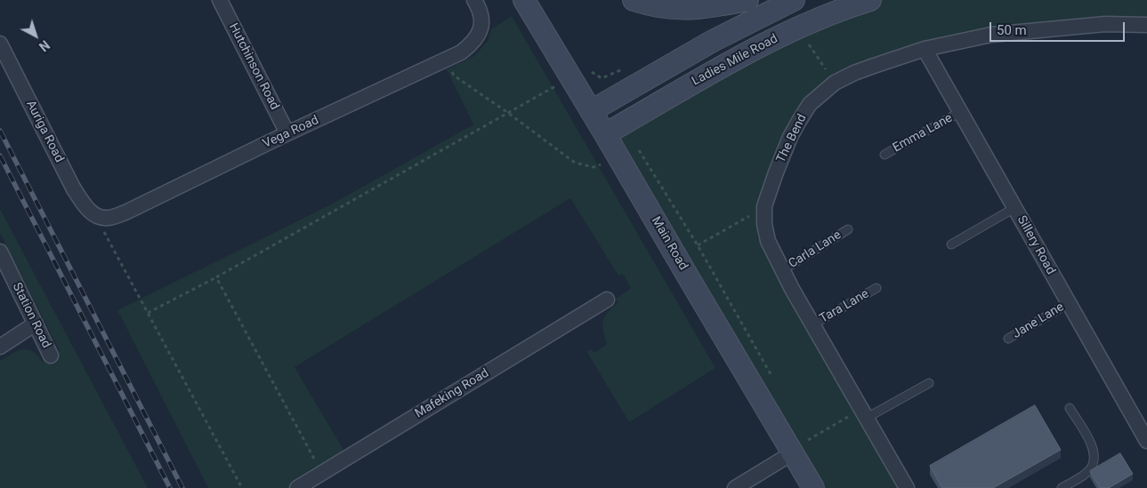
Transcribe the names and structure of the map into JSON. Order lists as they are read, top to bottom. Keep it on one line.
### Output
{"streets":{"main road":["Ladies Mile Road","Main Road"],"street":["Hutchinson Road","Auriga Road","Vega Road","The Bend","Sillery Road","Station Road","Mafeking Road"],"lane":["Emma Lane","Carla Lane","Tara Lane","Jane Lane"]},"crossings":[["Ladies Mile Road","Main Road"],["Hutchinson Road","Vega Road"],["Auriga Road","Vega Road"],["Emma Lane","Sillery Road"],["The Bend","Sillery Road"],["The Bend","Carla Lane"],["The Bend","Tara Lane"],["Sillery Road","Jane Lane"]],"scale_bar":"50 m","north":"bottom right"}
